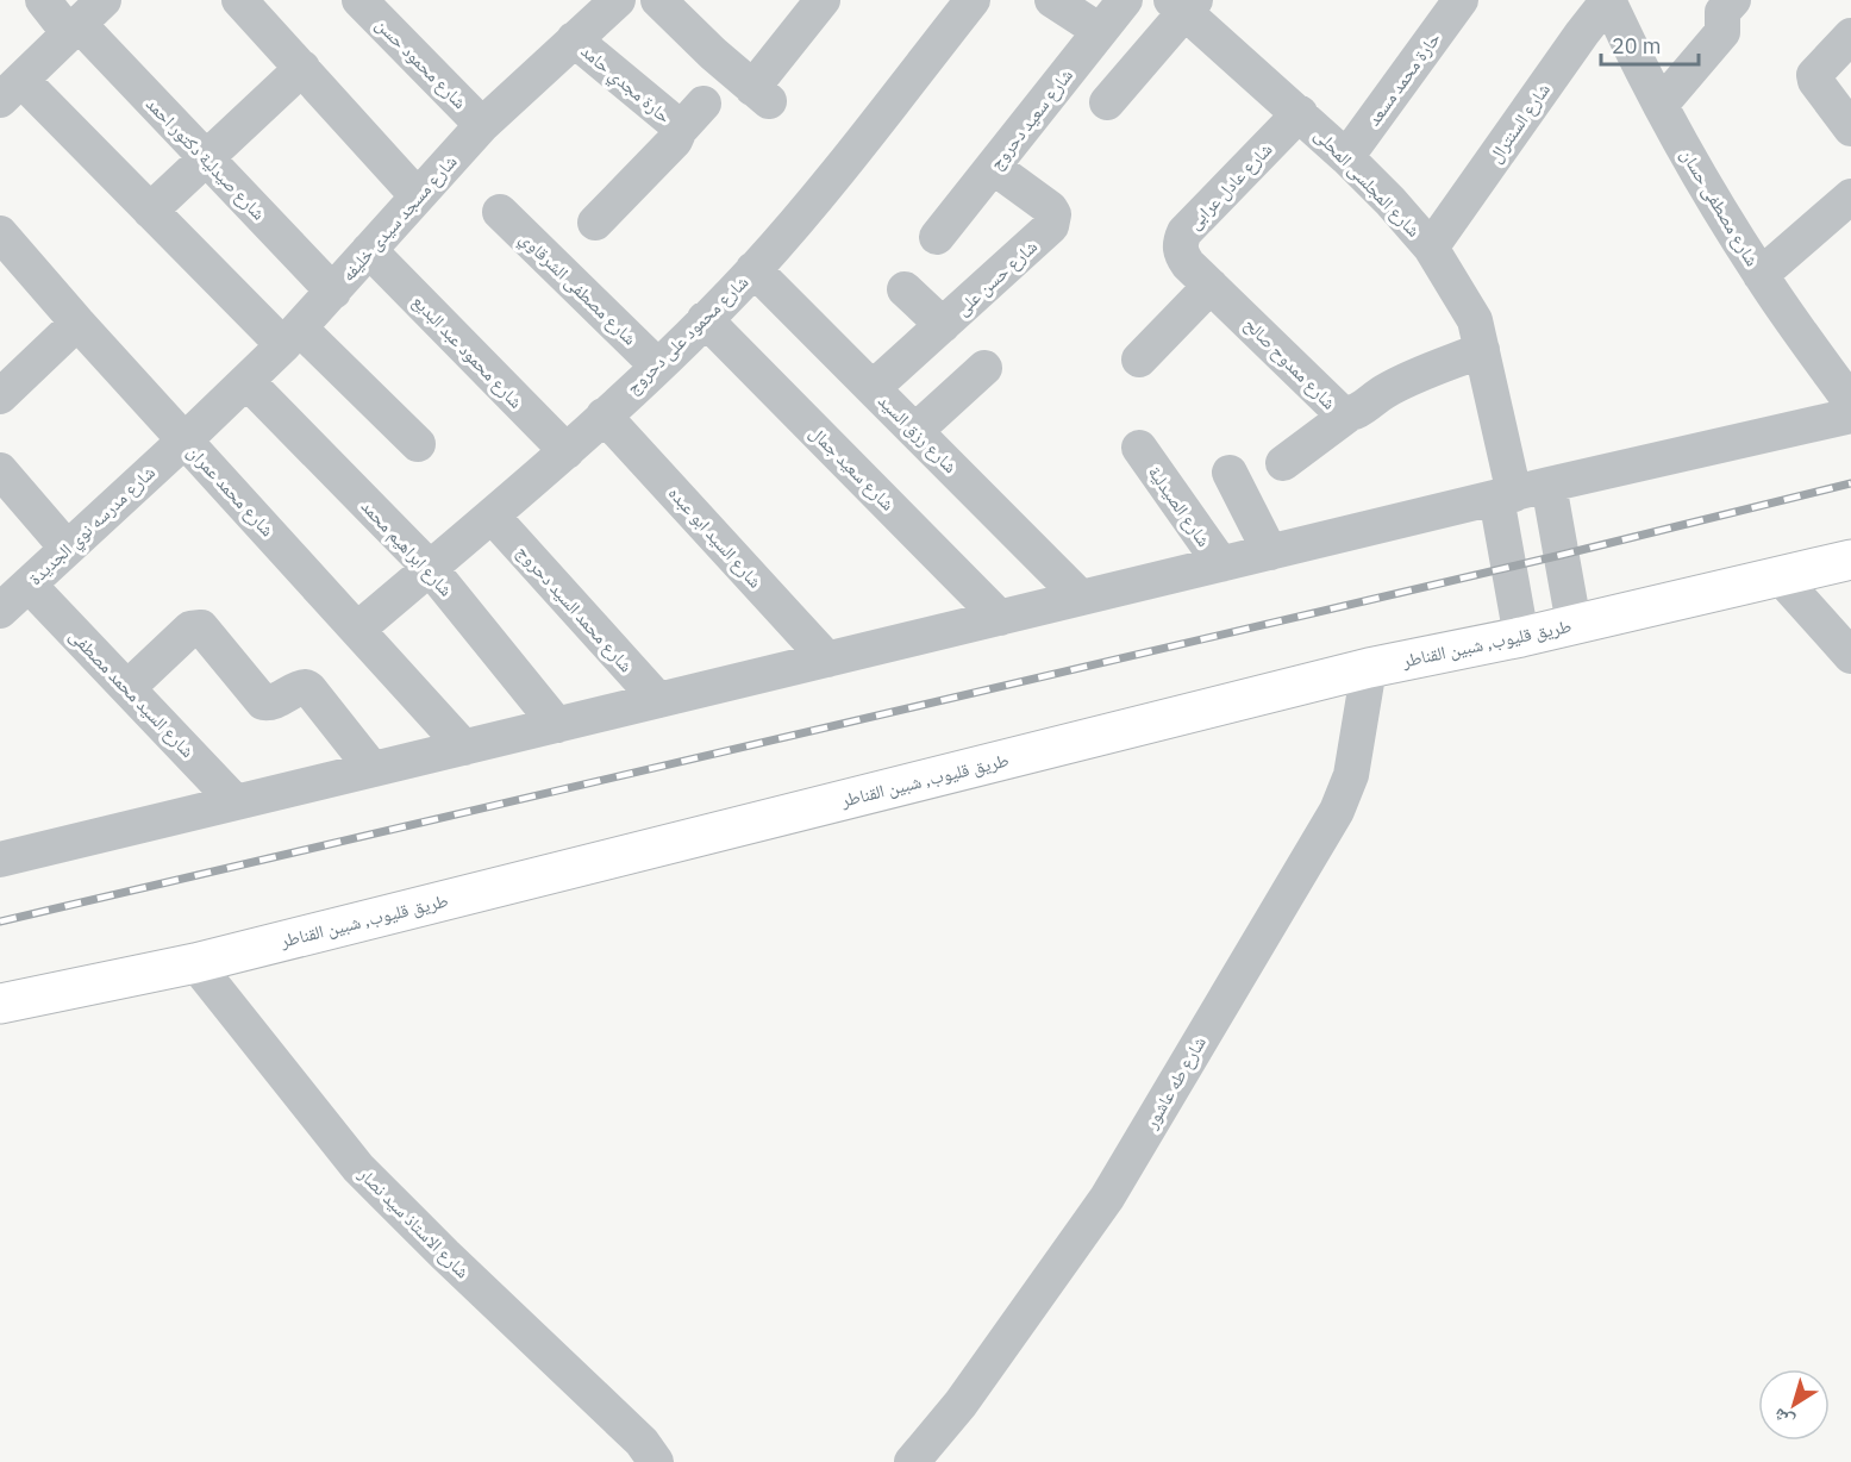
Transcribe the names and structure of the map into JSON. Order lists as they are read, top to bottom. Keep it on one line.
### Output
{"streets":{"main road":["طريق قليوب, شبين القناطر"],"street":["شارع محمود حسن","حارة محمد مسعد","حارة مجدي حامد","شارع سعيد دحروج","شارع السنترال","شارع صيدلية دكتور احمد","شارع المجلسى المحلى","شارع عادل عرابى","شارع مصطفى حسان","شارع مسجد سيدى خليفه","شارع حسن على","شارع مصطفى الشرقاوي","شارع محمود على دحروج","شارع محمود عبد البديع","شارع ممدوح صالح","شارع رزق السيد","شارع سعيد جمال","شارع محمد عمران","شارع الصيدلية","شارع مدرسه نوي الجديدة","شارع السيد ابو عبده","شارع ابراهيم محمد","شارع محمد السيد دحروج","شارع السيد محمد مصطفى","شارع طه عاشور","شارع الاستاذ سيد نصار"]},"crossings":[["شارع محمود حسن","شارع مسجد سيدى خليفه"],["حارة محمد مسعد","شارع المجلسى المحلى"],["حارة مجدي حامد","شارع مسجد سيدى خليفه"],["شارع سعيد دحروج","شارع حسن على"],["شارع السنترال","شارع المجلسى المحلى"],["شارع السنترال","شارع مصطفى حسان"],["شارع صيدلية دكتور احمد","شارع مسجد سيدى خليفه"],["شارع المجلسى المحلى","شارع عادل عرابى"],["شارع المجلسى المحلى","شارع ممدوح صالح"],["شارع المجلسى المحلى","طريق قليوب, شبين القناطر"],["شارع عادل عرابى","شارع ممدوح صالح"],["شارع مسجد سيدى خليفه","شارع محمود عبد البديع"],["شارع مسجد سيدى خليفه","شارع محمد عمران"],["شارع مسجد سيدى خليفه","شارع مدرسه نوي الجديدة"],["شارع مسجد سيدى خليفه","شارع ابراهيم محمد"],["شارع حسن على","شارع رزق السيد"],["شارع مصطفى الشرقاوي","شارع محمود على دحروج"],["شارع محمود على دحروج","شارع محمود عبد البديع"],["شارع محمود على دحروج","شارع رزق السيد"],["شارع محمود على دحروج","شارع سعيد جمال"],["شارع محمود على دحروج","شارع محمد عمران"],["شارع محمود على دحروج","شارع السيد ابو عبده"],["شارع محمود على دحروج","شارع ابراهيم محمد"],["شارع محمود على دحروج","شارع محمد السيد دحروج"],["شارع محمد عمران","شارع مدرسه نوي الجديدة"],["شارع مدرسه نوي الجديدة","شارع السيد محمد مصطفى"],["طريق قليوب, شبين القناطر","شارع طه عاشور"],["طريق قليوب, شبين القناطر","شارع الاستاذ سيد نصار"]],"scale_bar":"20 m","north":"bottom left"}
